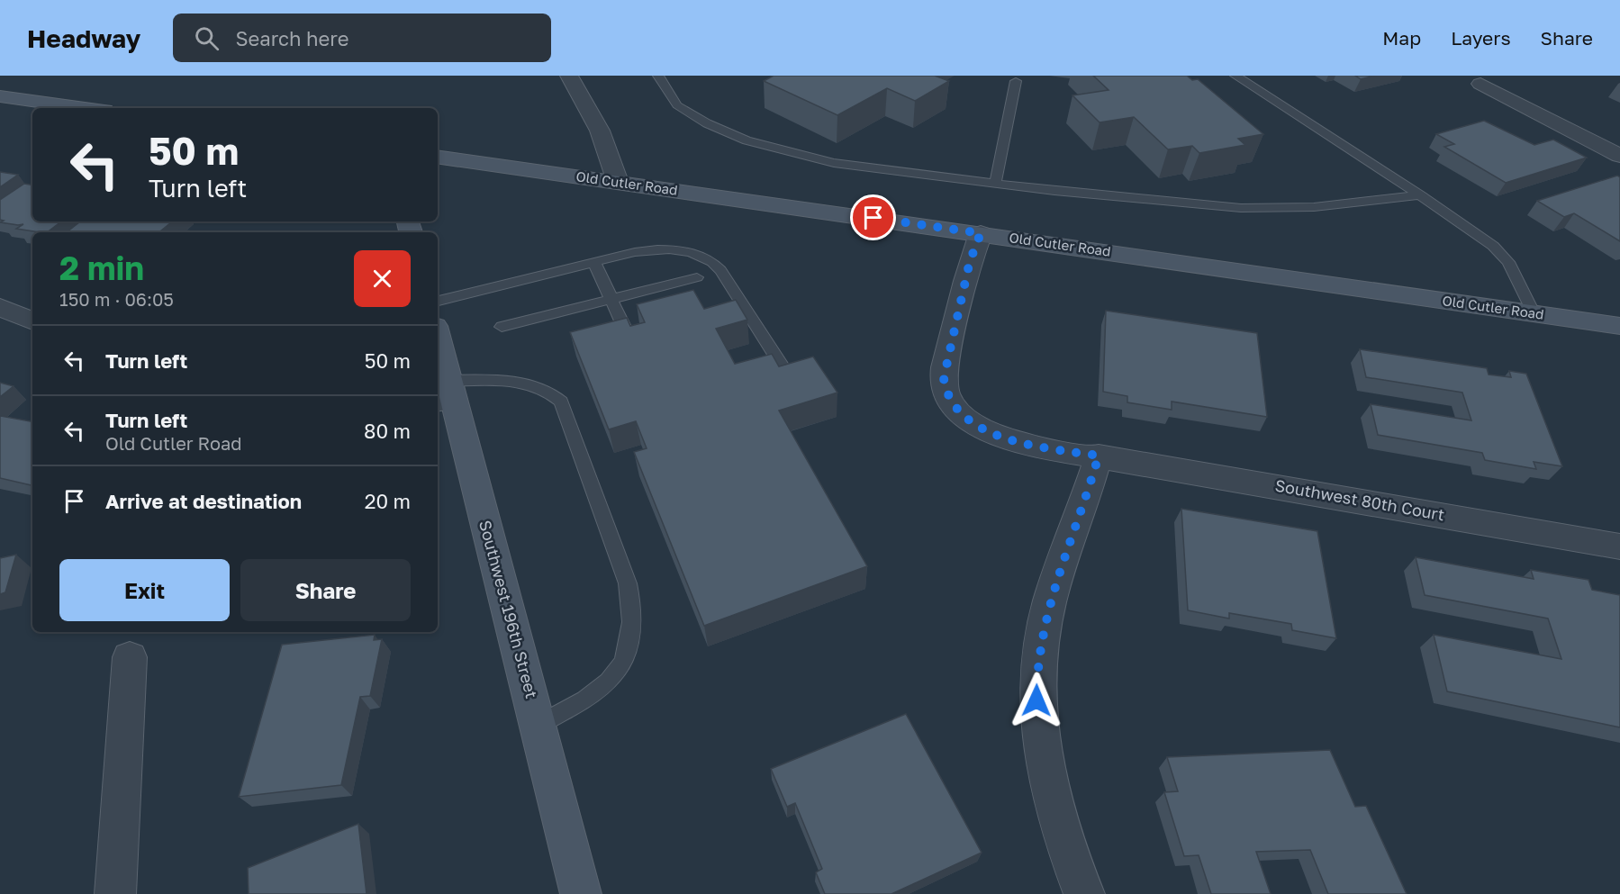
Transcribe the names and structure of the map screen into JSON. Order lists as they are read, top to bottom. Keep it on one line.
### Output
{"streets":{"main road":["Old Cutler Road","Southwest 196th Street"],"street":["Southwest 80th Court"]},"crossings":[["Old Cutler Road","Southwest 80th Court"]],"page":{"header":"Headway","search":"Search here","nav":["Map","Layers","Share"],"turn":["50 m","Turn left"],"heading":["2 min","150 m · 06:05"],"list":[{"name":"Turn left","value":"50 m"},{"name":"Turn left","note":"Old Cutler Road","value":"80 m"},{"name":"Arrive at destination","value":"20 m"}],"buttons":["Exit","Share"]}}
